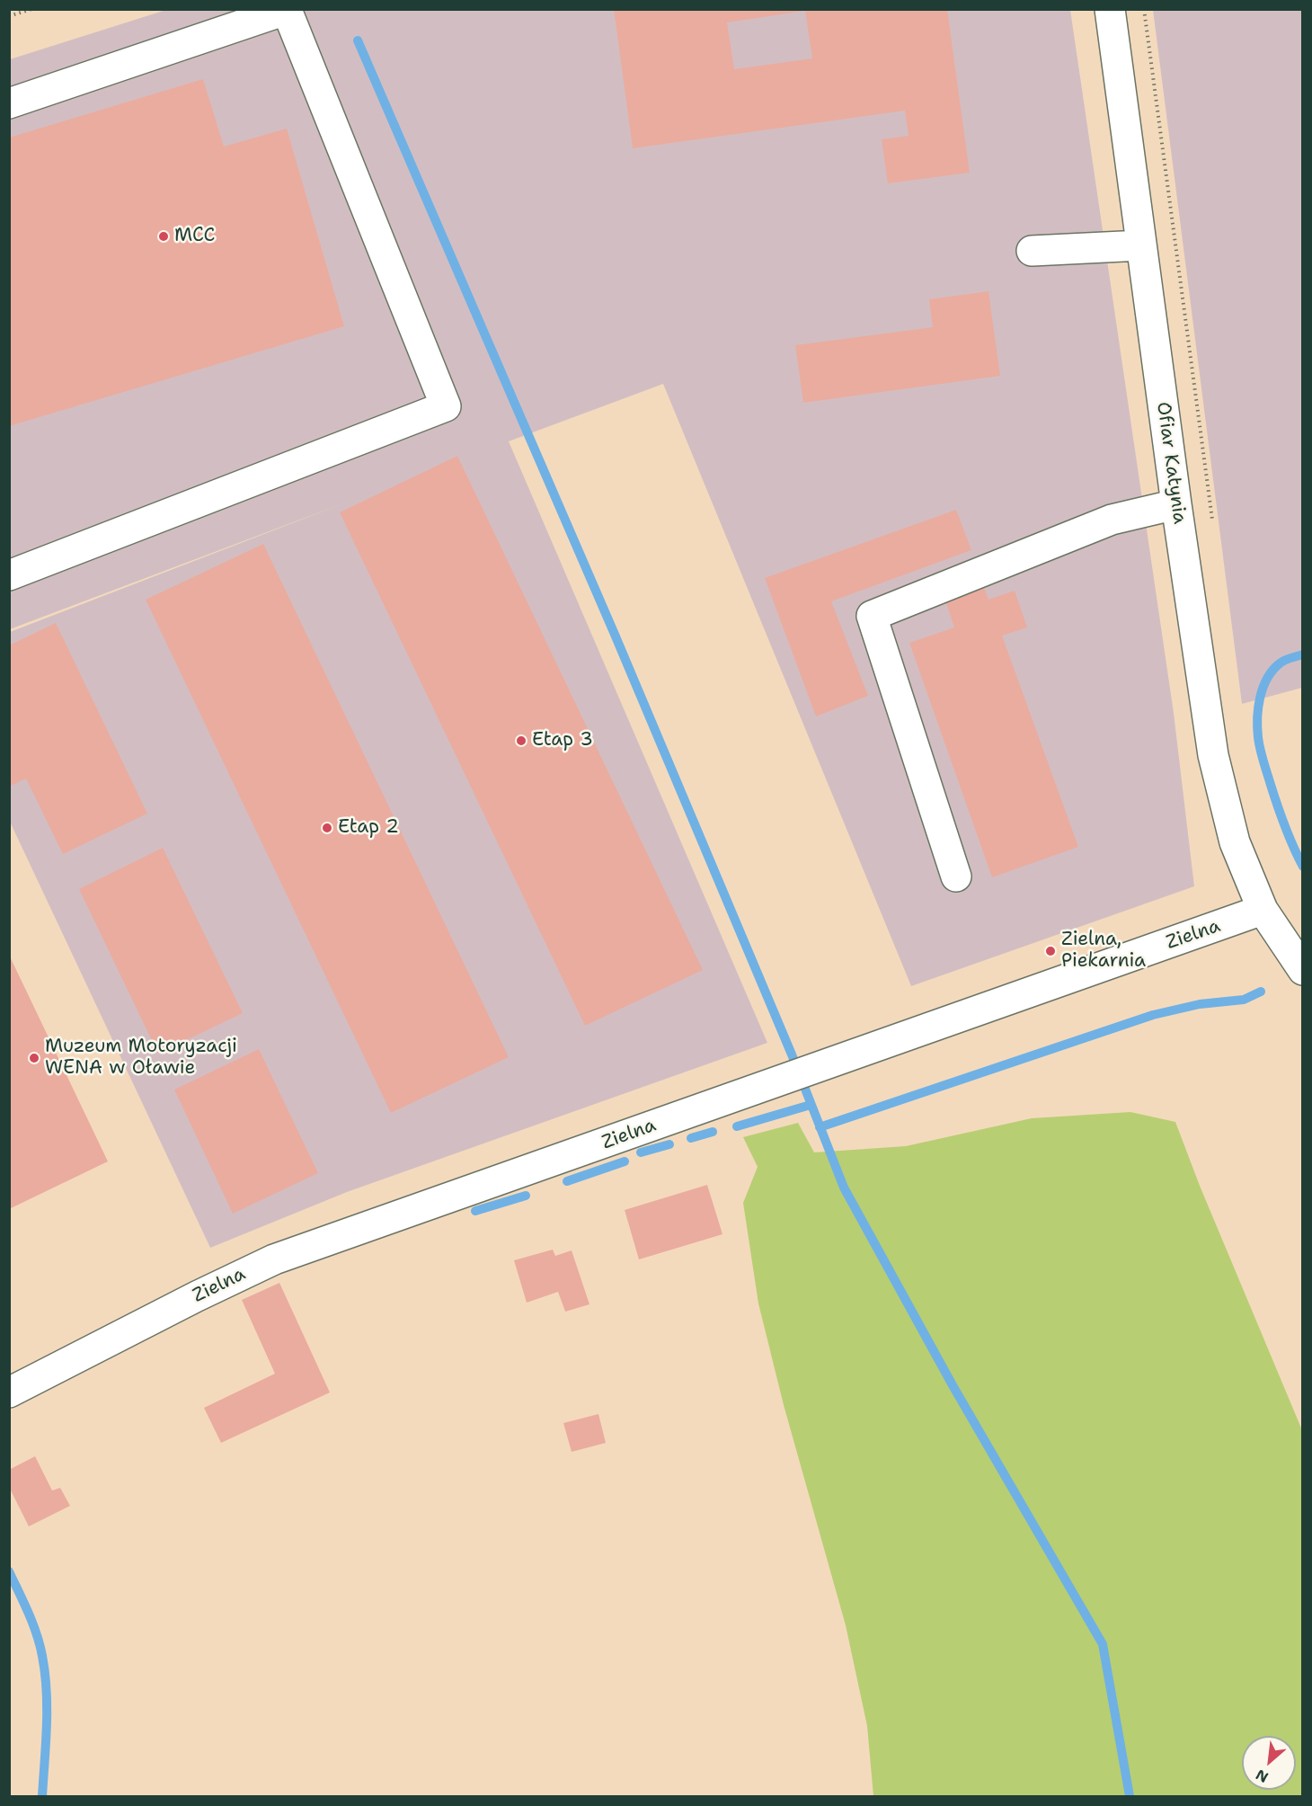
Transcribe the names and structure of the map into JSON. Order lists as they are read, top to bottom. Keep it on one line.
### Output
{"streets":{"street":["Ofiar Katynia","Zielna"]},"crossings":[["Ofiar Katynia","Zielna"]],"places":["MCC","Etap 3","Etap 2","Zielna, Piekarnia","Muzeum Motoryzacji WENA w Oławie"],"north":"bottom left"}
